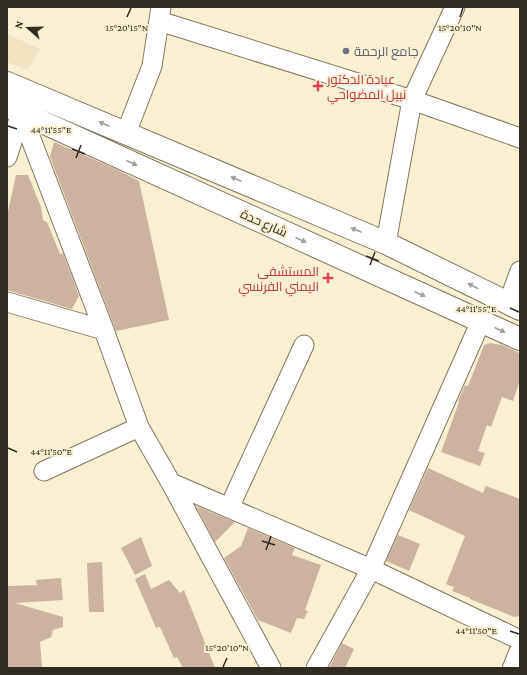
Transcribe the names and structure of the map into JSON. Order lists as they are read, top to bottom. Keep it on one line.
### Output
{"streets":{"main road":["شارع حدة"]},"places":{"other":["جامع الرحمة"],"health":["عيادة الدكتور نبيل المضواحي","المستشفى اليمني الفرنسي"]},"north":"left","coordinates":["15°20'15\"N","15°20'10\"N","44°11'55\"E","44°11'50\"E"]}
